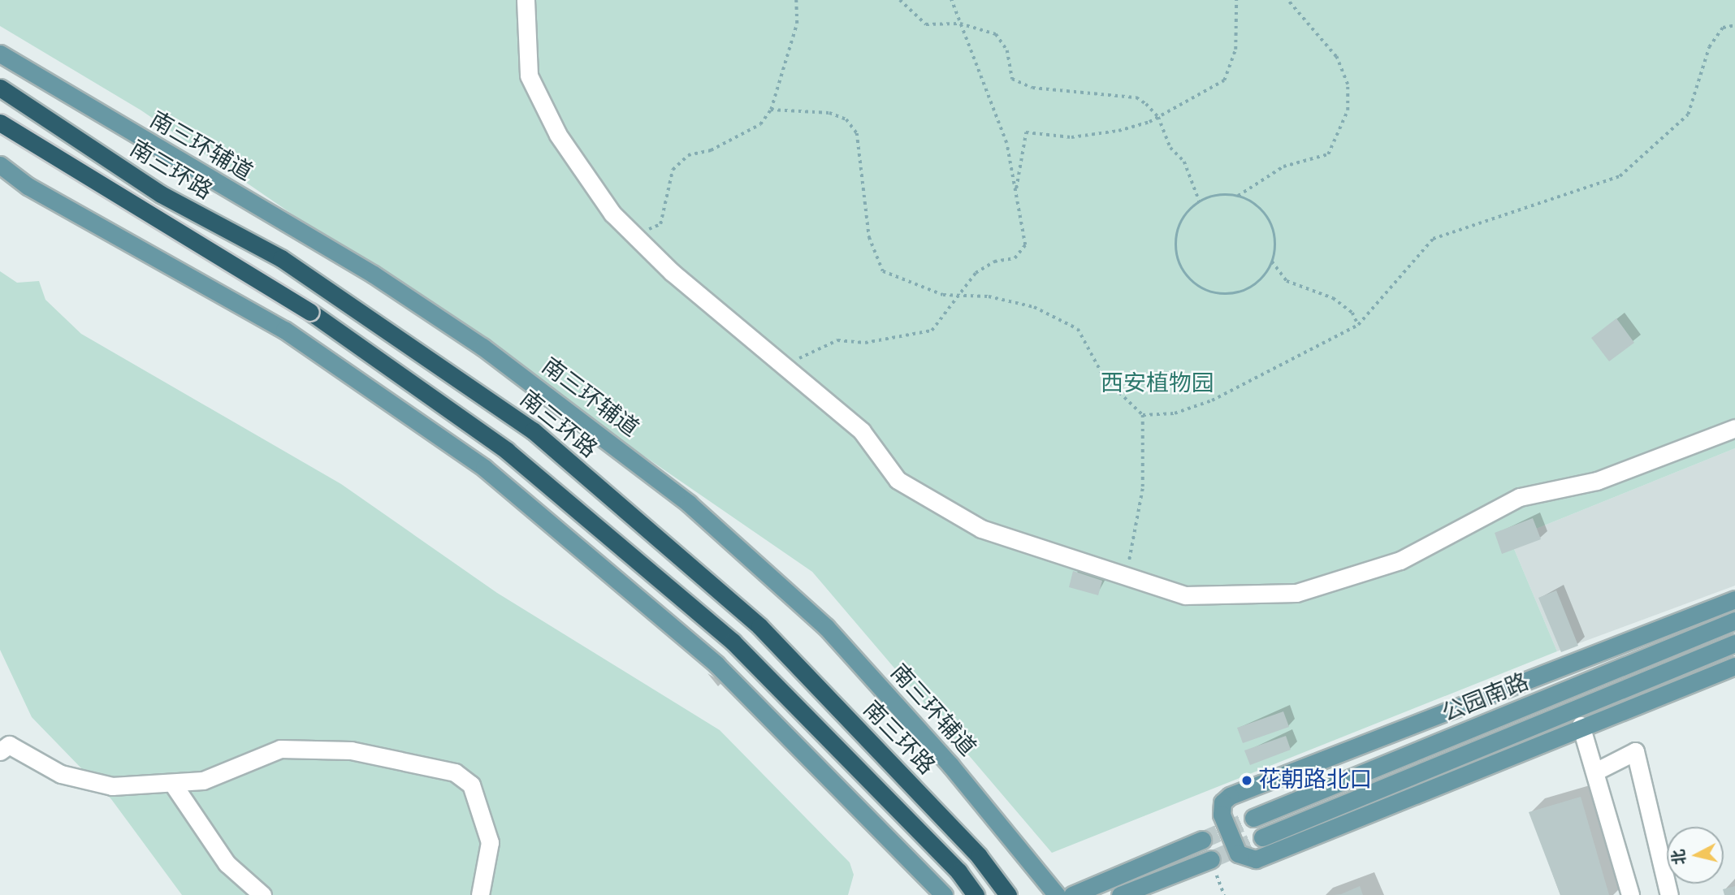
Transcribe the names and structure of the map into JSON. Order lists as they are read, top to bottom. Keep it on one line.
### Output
{"streets":{"highway":["南三环路"],"main road":["南三环辅道","公园南路"]},"parks":["西安植物园"],"places":["花朝路北口"],"north":"left"}
